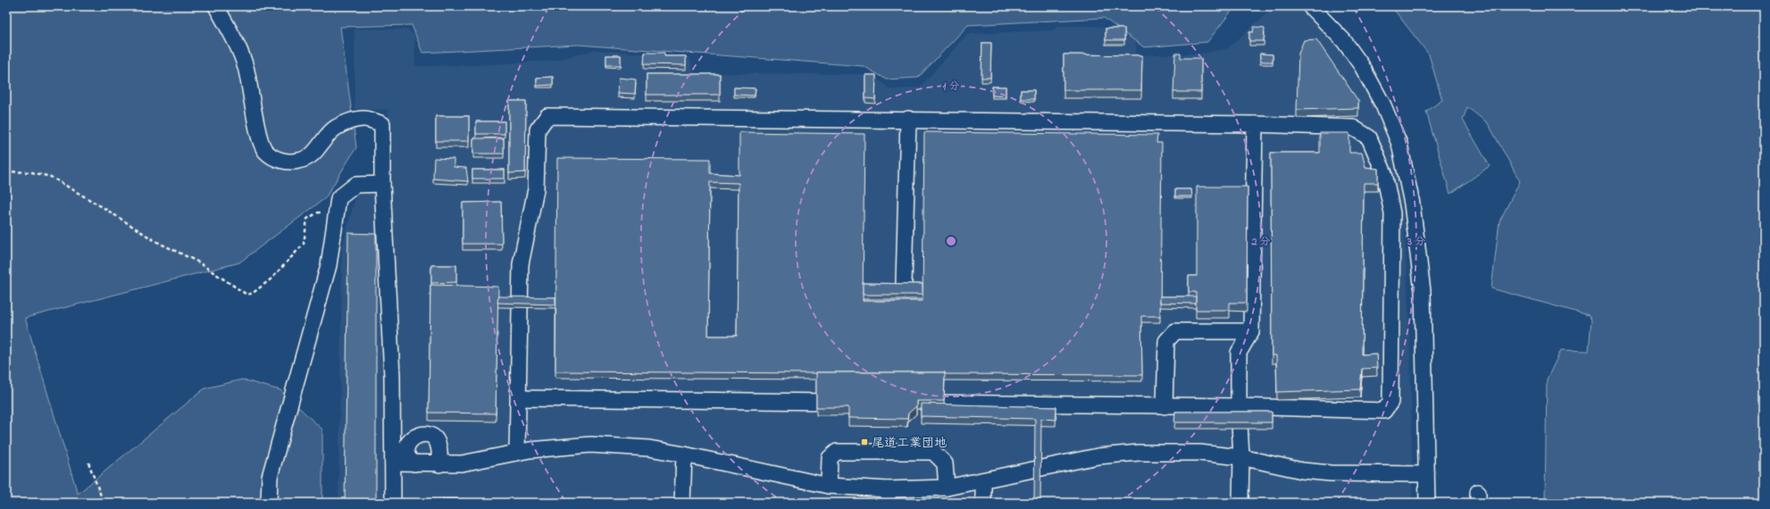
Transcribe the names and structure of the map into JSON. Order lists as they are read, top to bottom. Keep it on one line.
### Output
{"places":{"transit":["尾道工業団地"]},"rings":["1 分","2 分","3 分"]}
